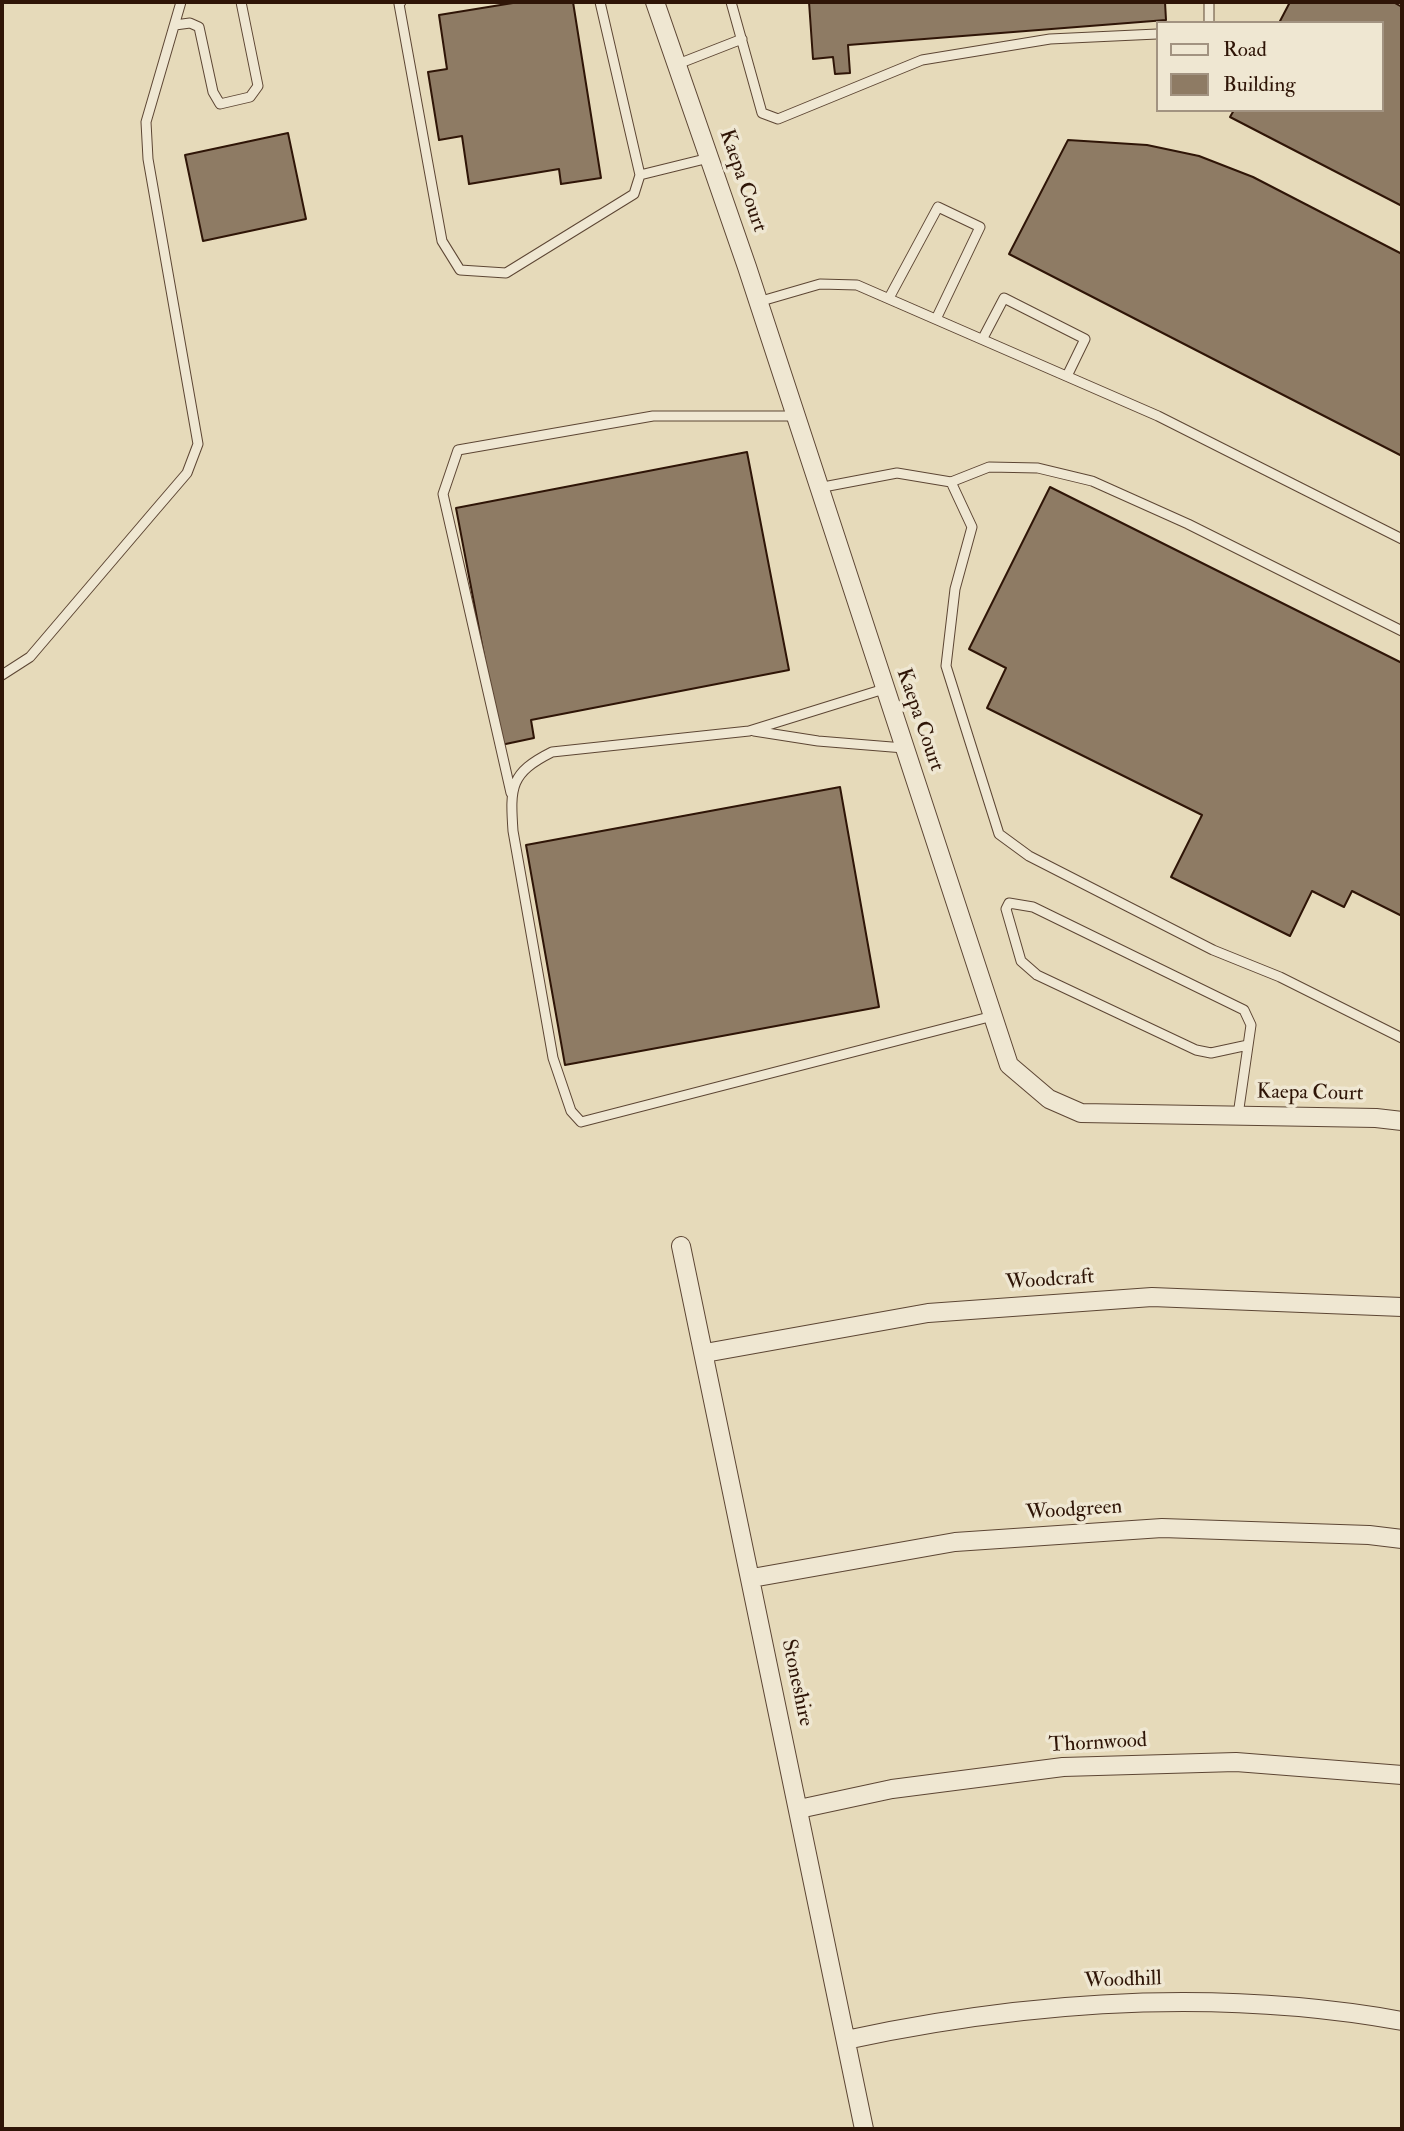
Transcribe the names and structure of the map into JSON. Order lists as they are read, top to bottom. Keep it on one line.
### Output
{"streets":{"street":["Kaepa Court","Woodcraft","Woodgreen","Stoneshire","Thornwood","Woodhill"]},"crossings":[["Woodcraft","Stoneshire"],["Woodgreen","Stoneshire"],["Stoneshire","Thornwood"],["Stoneshire","Woodhill"]],"legend":["Road","Building"]}
